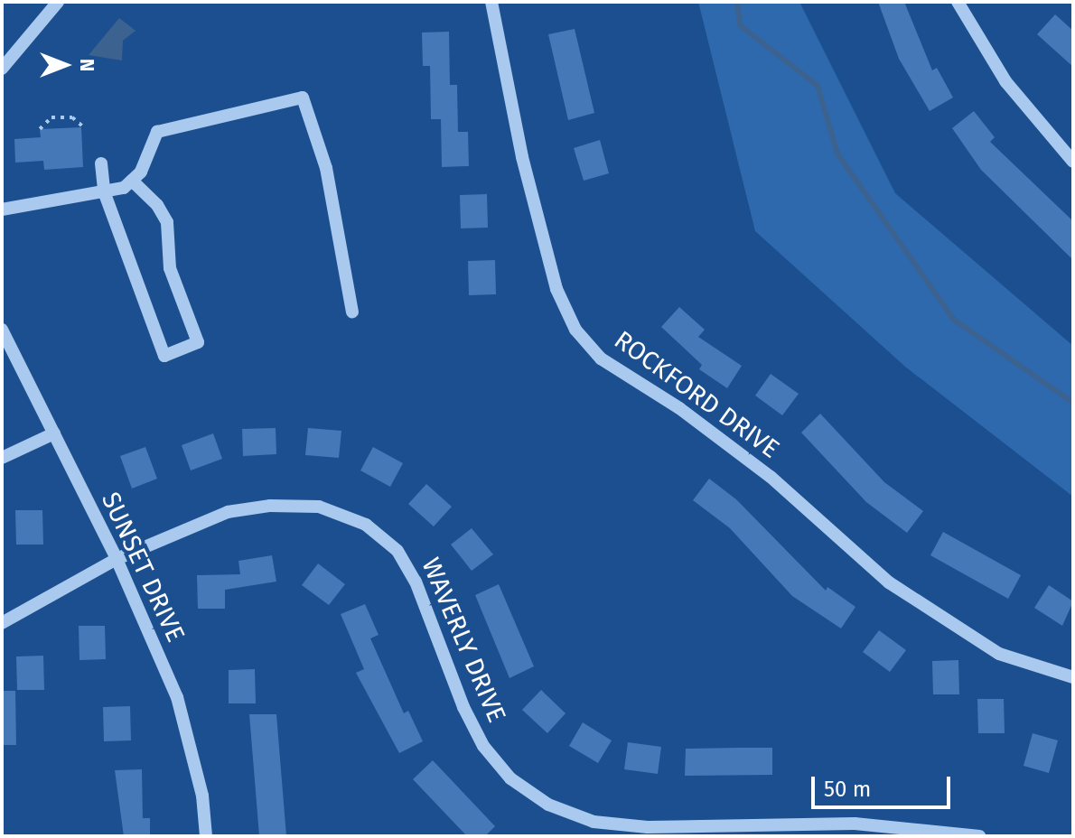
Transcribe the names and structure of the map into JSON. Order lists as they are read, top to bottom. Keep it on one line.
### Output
{"streets":{"street":["ROCKFORD DRIVE","SUNSET DRIVE","WAVERLY DRIVE"]},"crossings":[["SUNSET DRIVE","WAVERLY DRIVE"]],"scale_bar":"50 m","north":"right"}
